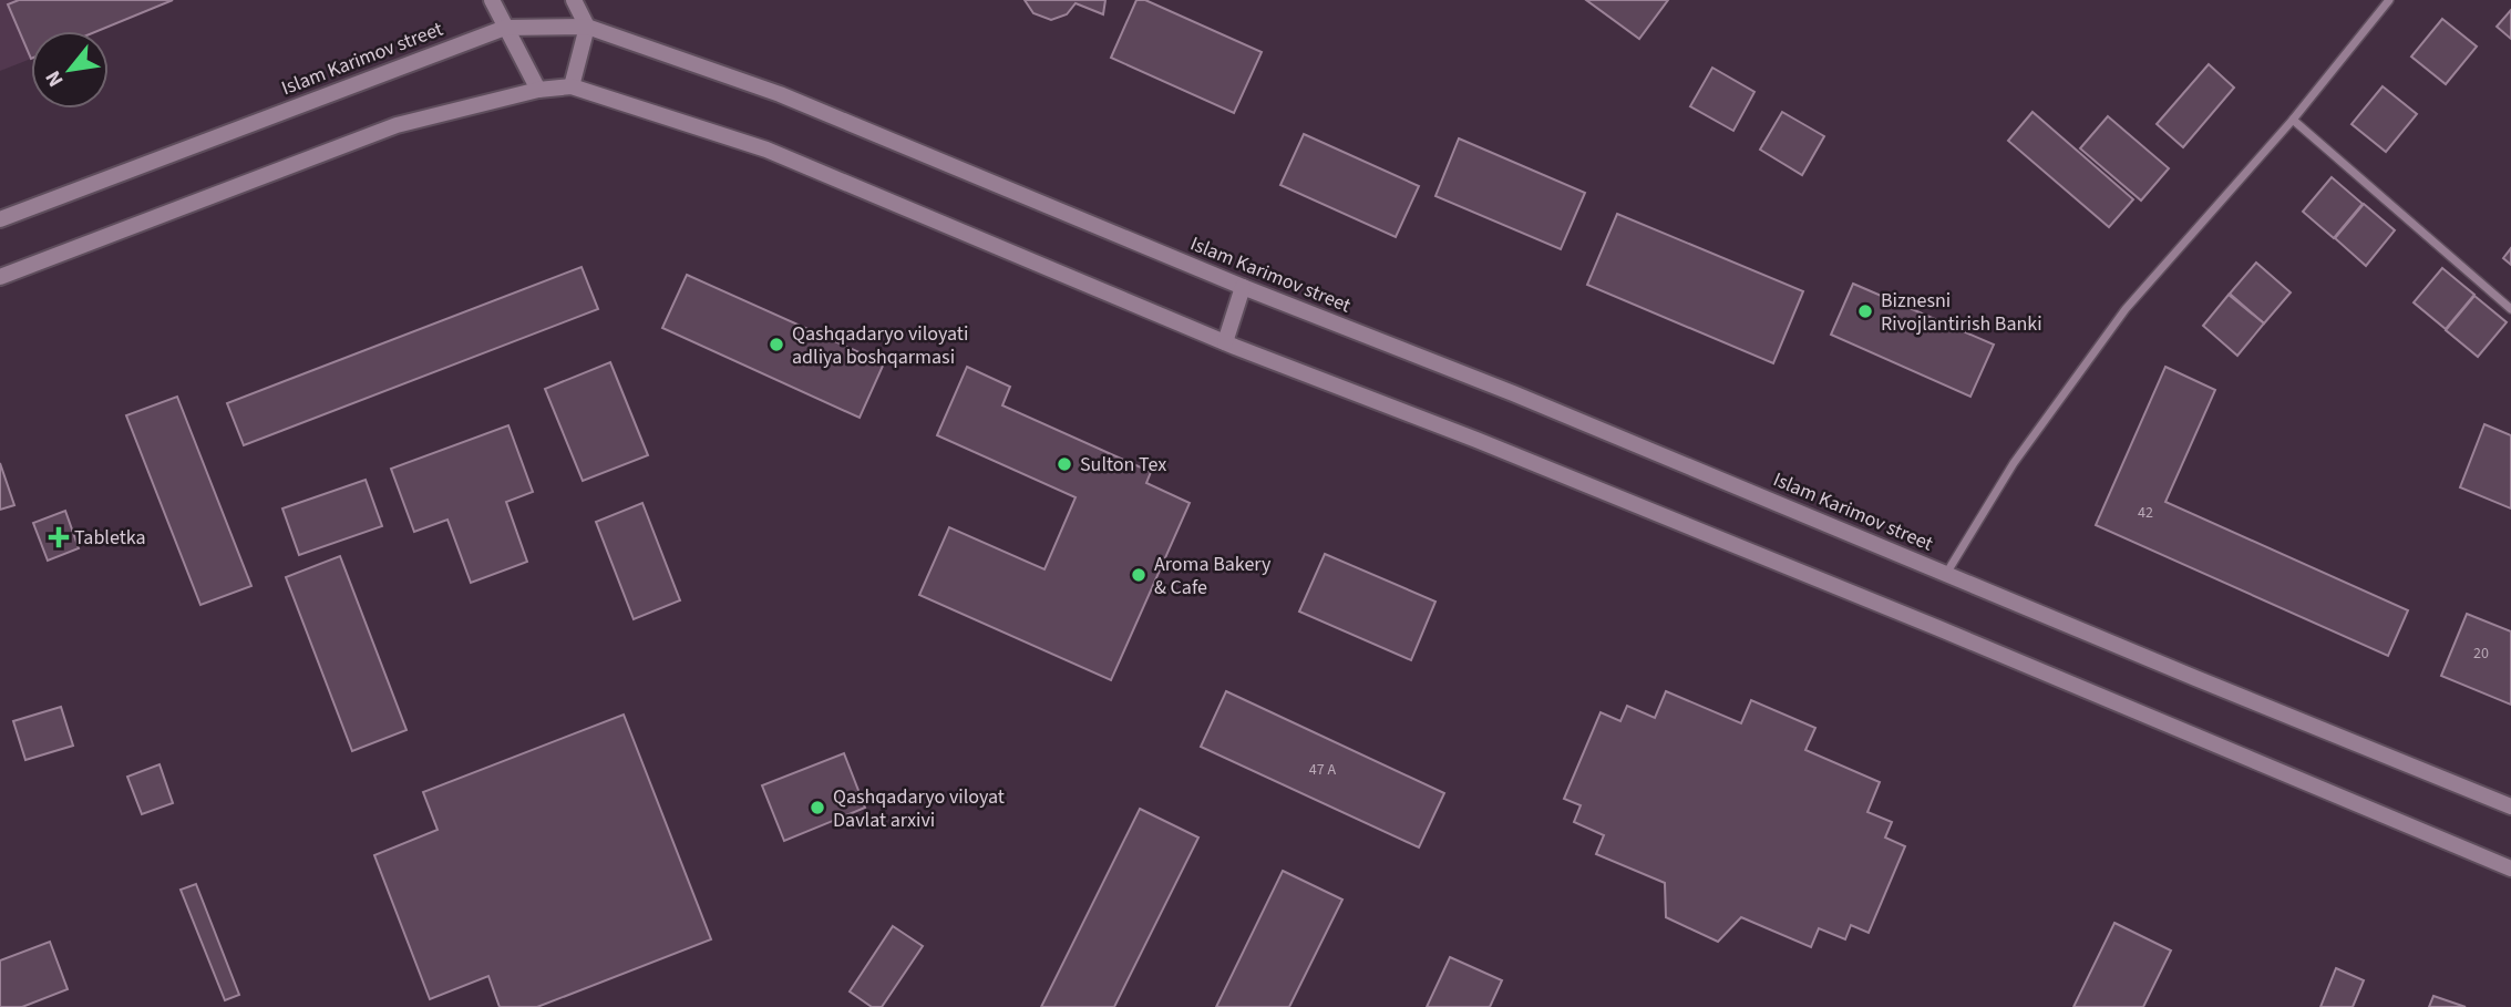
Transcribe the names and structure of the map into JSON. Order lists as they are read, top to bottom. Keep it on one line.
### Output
{"streets":{"main road":["Islam Karimov street"]},"places":{"other":["Biznesni Rivojlantirish Banki","Qashqadaryo viloyati adliya boshqarmasi","Sulton Tex","Aroma Bakery & Cafe","Qashqadaryo viloyat Davlat arxivi"],"health":["Tabletka"]},"house_numbers":["42","20","47 А"],"north":"bottom left"}
